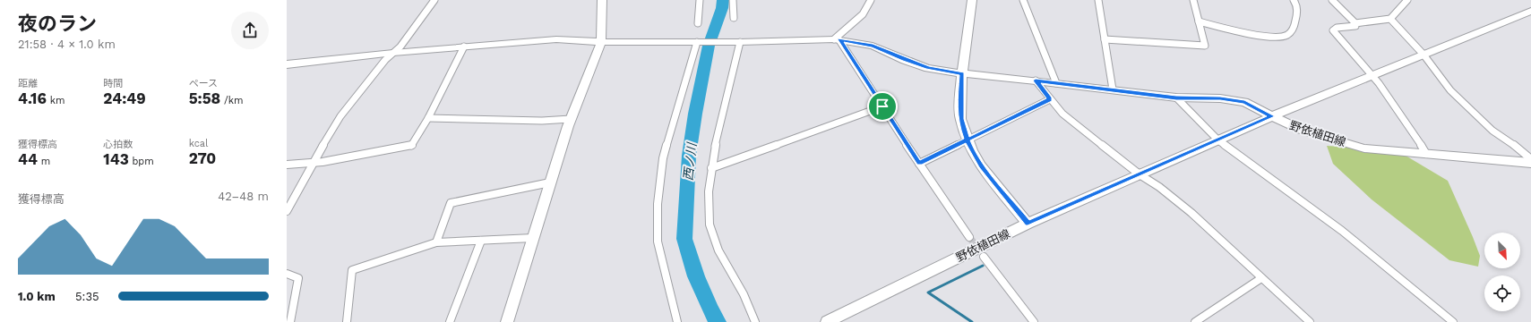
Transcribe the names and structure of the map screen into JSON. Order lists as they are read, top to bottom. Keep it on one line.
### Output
{"streets":{"street":["野依植田線"]},"water":["西ノ川"],"north":"bottom right","page":{"heading":["夜のラン","21:58 · 4 × 1.0 km"],"stats":[["距離","4.16 km"],["時間","24:49"],["ペース","5:58 /km"],["獲得標高","44 m"],["心拍数","143 bpm"],["kcal","270"]],"chart":["獲得標高","42–48 m"],"list":[{"name":"1.0 km","note":"5:35"}]}}
